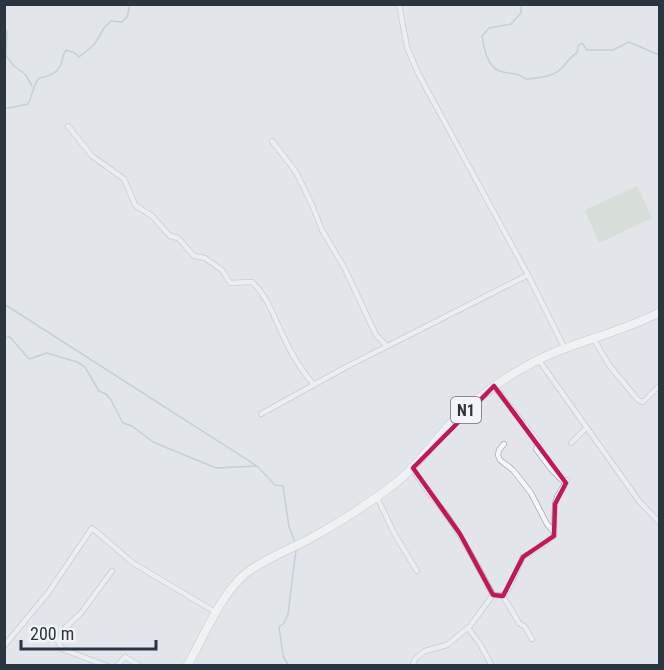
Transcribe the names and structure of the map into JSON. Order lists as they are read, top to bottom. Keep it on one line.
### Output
{"streets":{"main road":["N1"]},"scale_bar":"200 m"}
